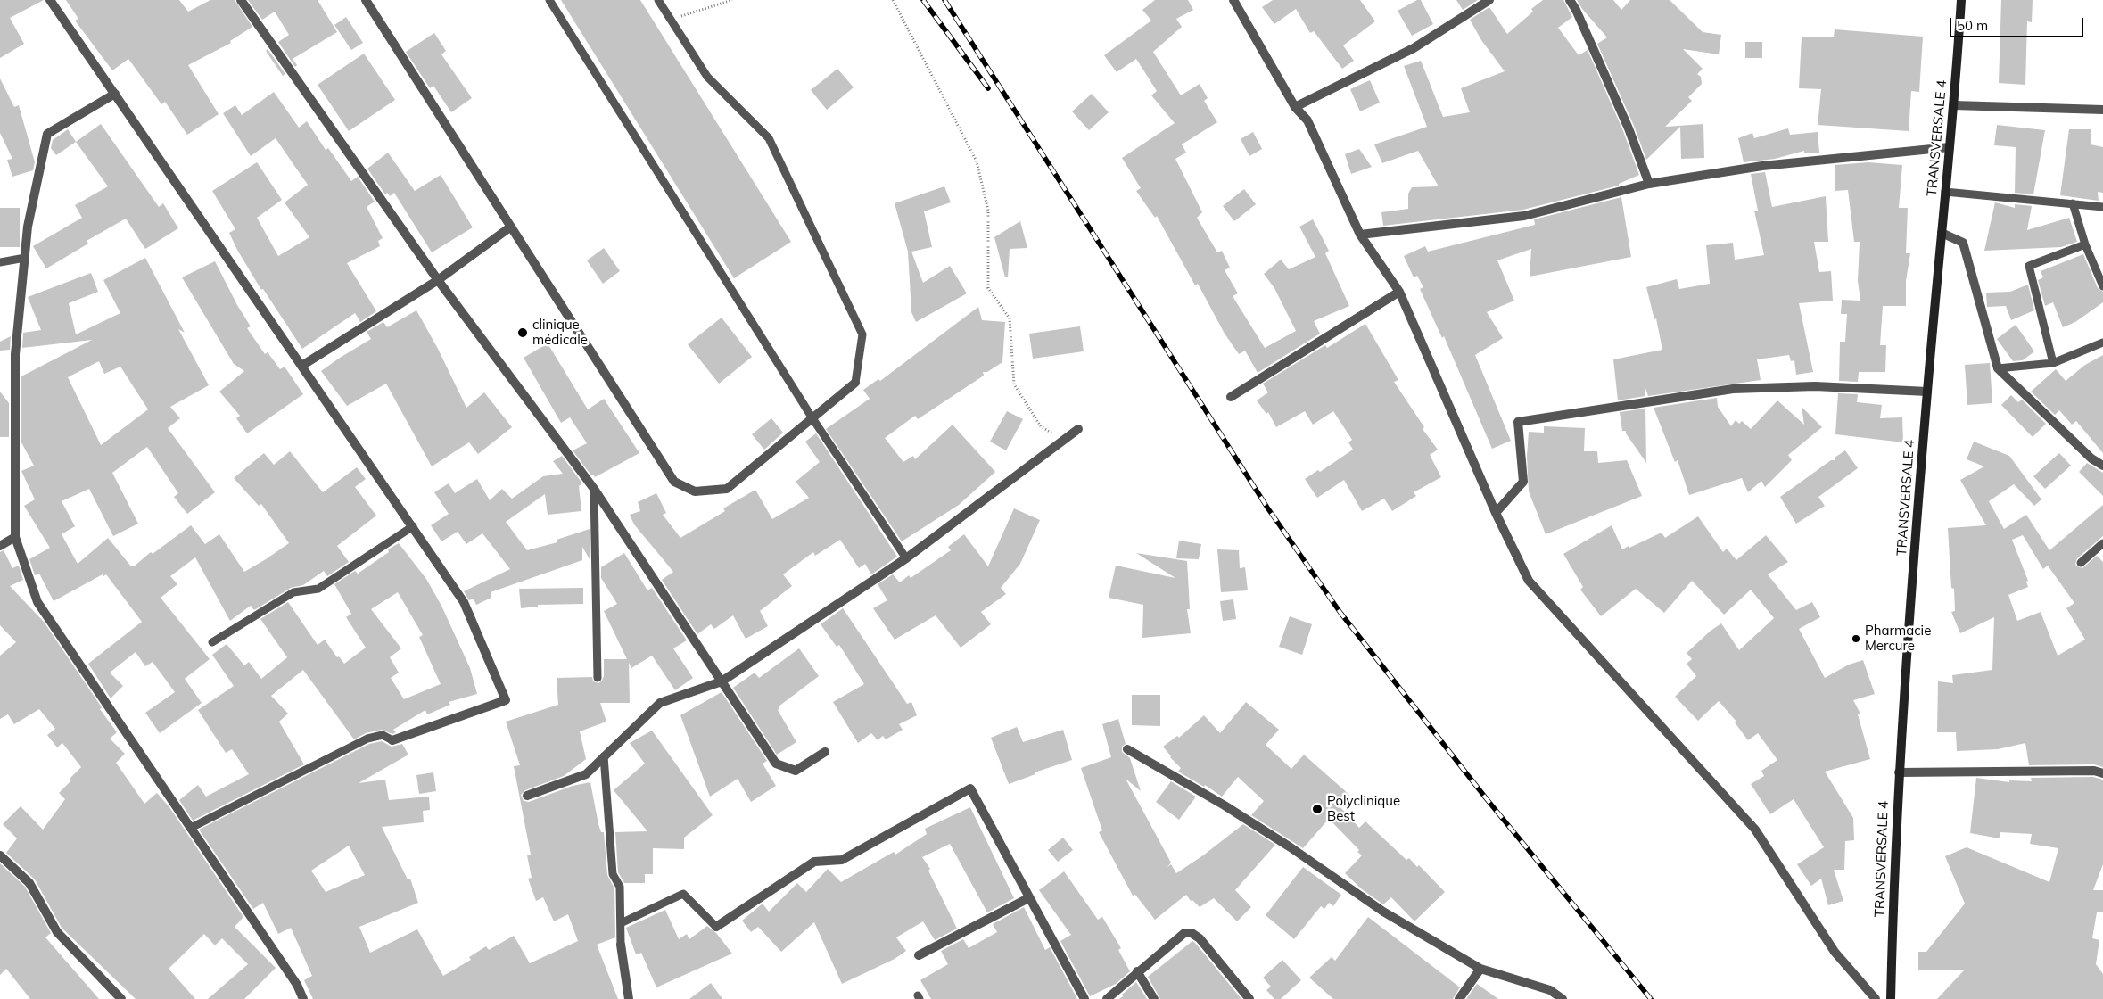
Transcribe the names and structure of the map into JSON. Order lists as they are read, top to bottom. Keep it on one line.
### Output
{"streets":{"main road":["TRANSVERSALE 4"]},"places":["clinique médicale","Pharmacie Mercure","Polyclinique Best"],"scale_bar":"50 m"}
